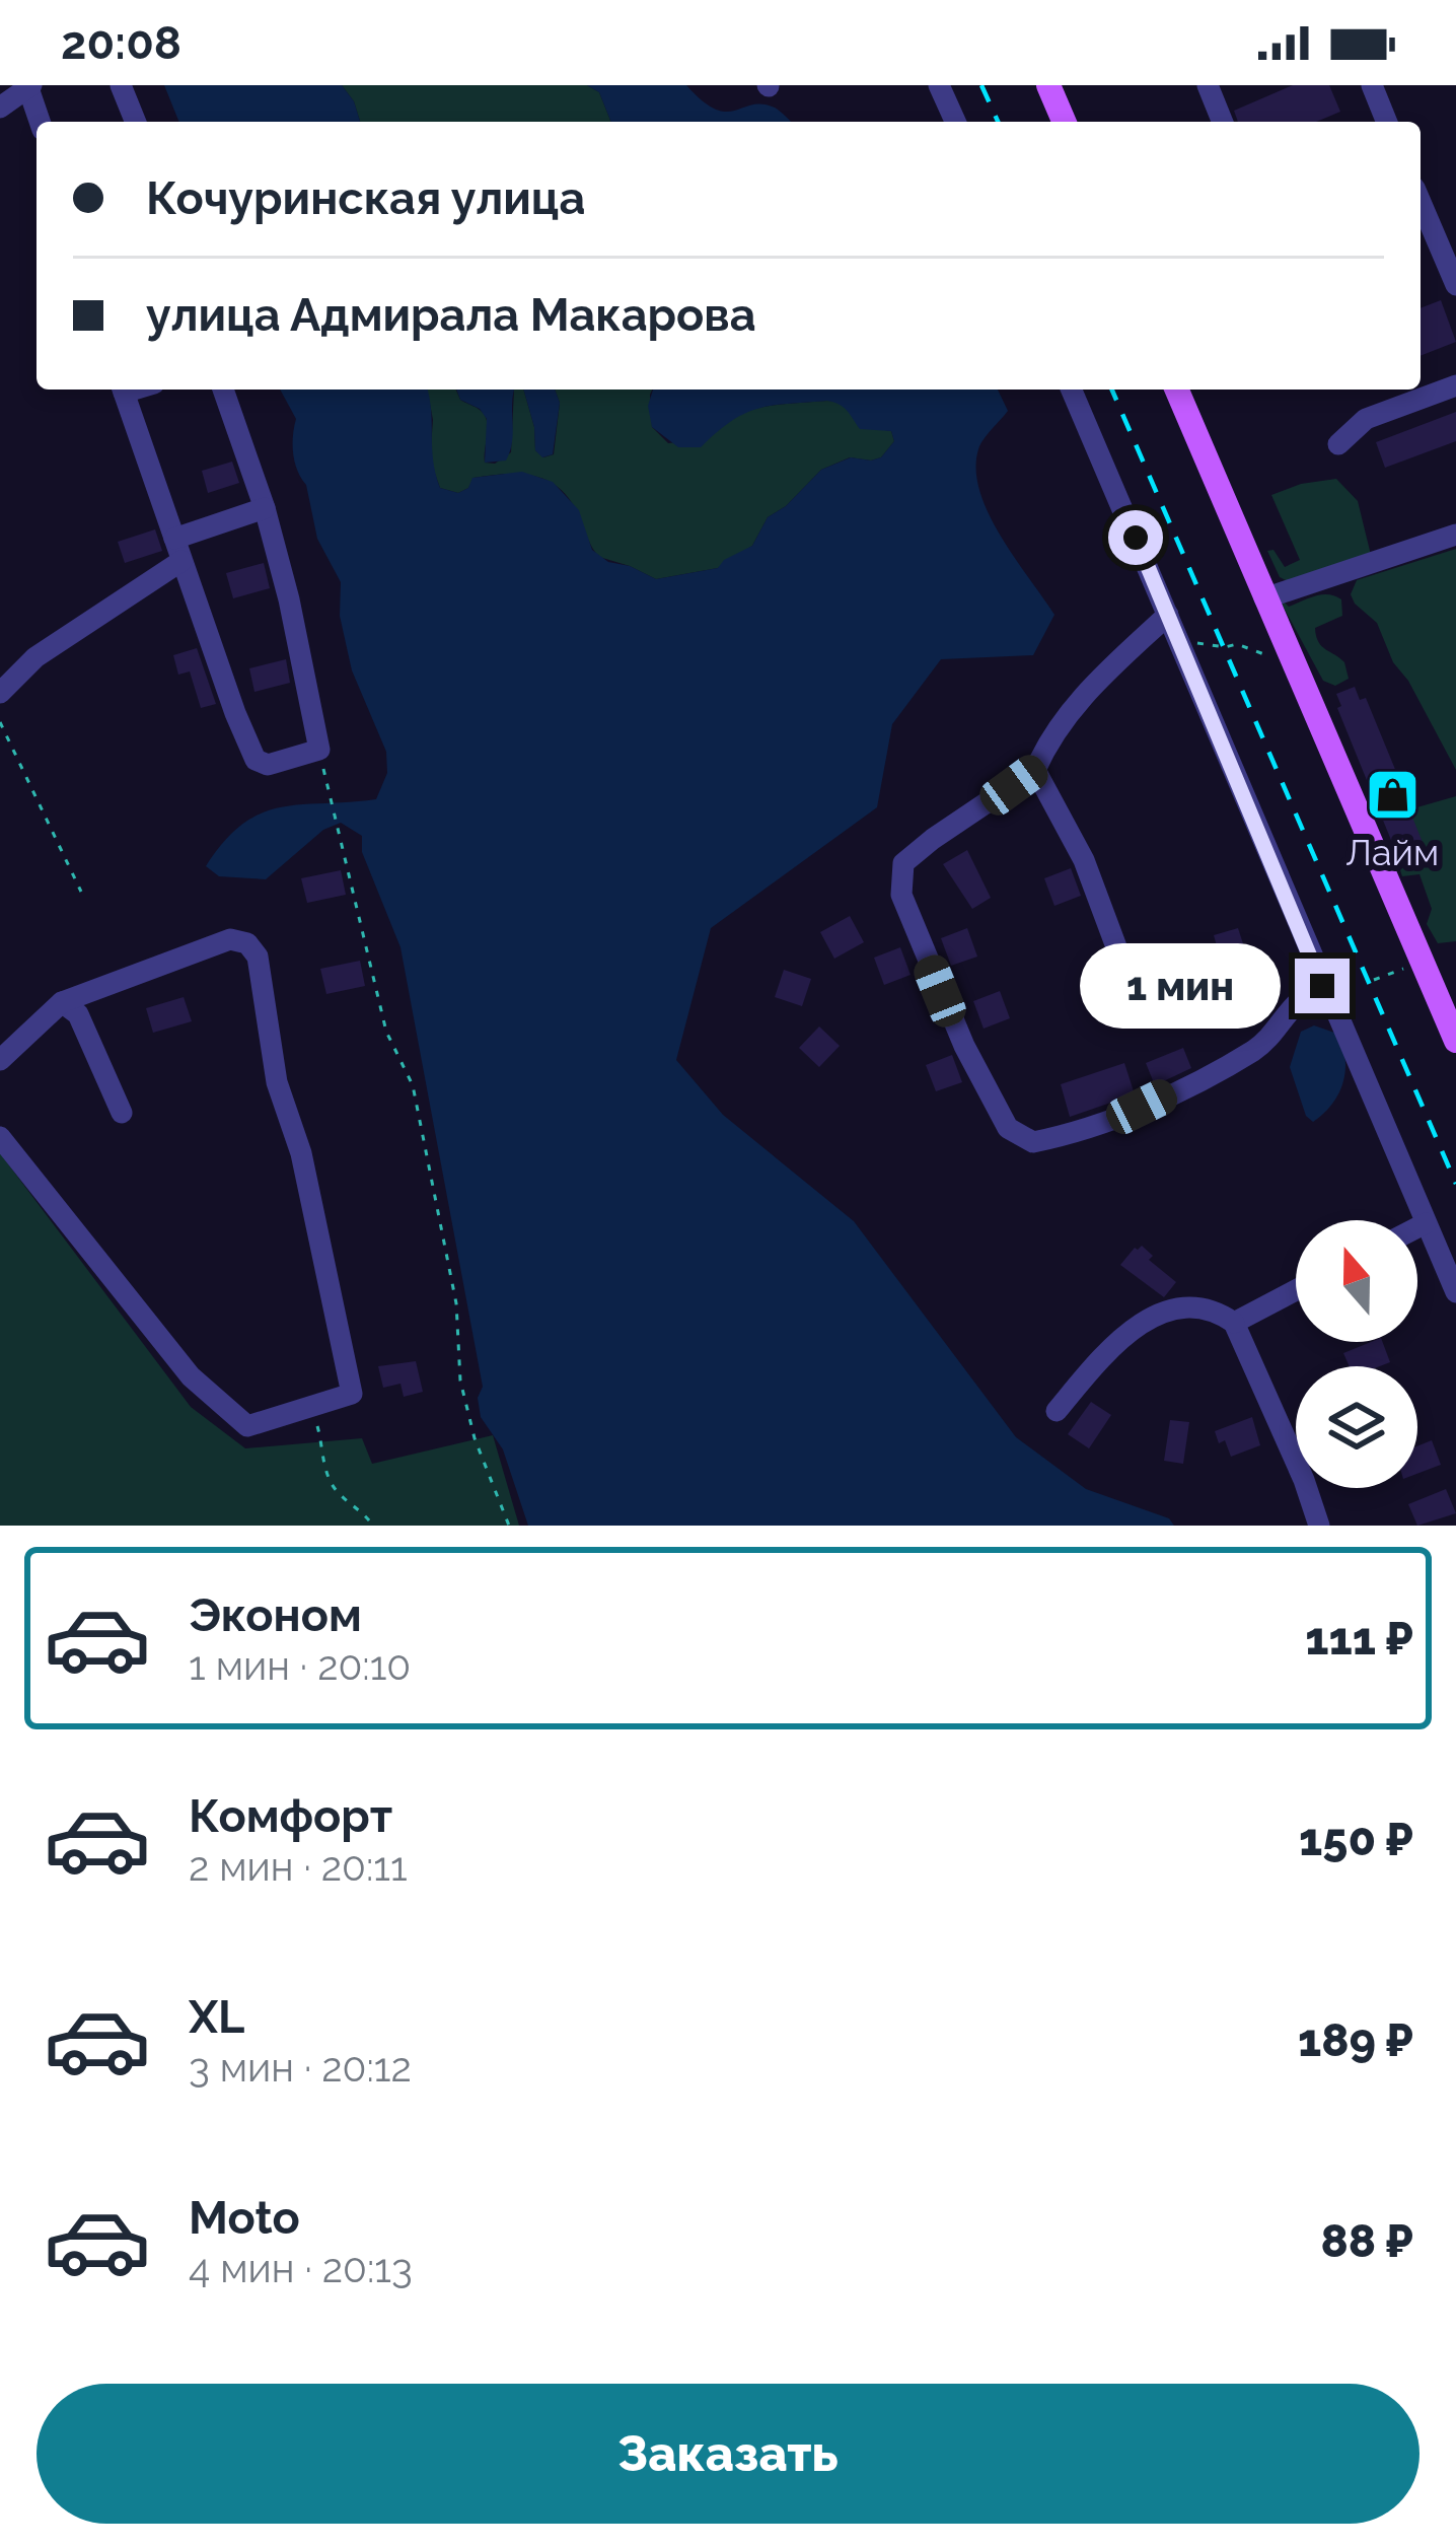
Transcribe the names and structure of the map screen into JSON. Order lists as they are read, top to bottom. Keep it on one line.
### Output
{"places":{"shop":["Лайм"]},"north":"top","page":{"status":"20:08","banner":["Кочуринская улица","улица Адмирала Макарова"],"bubble":"1 мин","list":[{"name":"Эконом","note":"1 мин · 20:10","value":"111 ₽"},{"name":"Комфорт","note":"2 мин · 20:11","value":"150 ₽"},{"name":"XL","note":"3 мин · 20:12","value":"189 ₽"},{"name":"Moto","note":"4 мин · 20:13","value":"88 ₽"}],"buttons":"Заказать"}}
